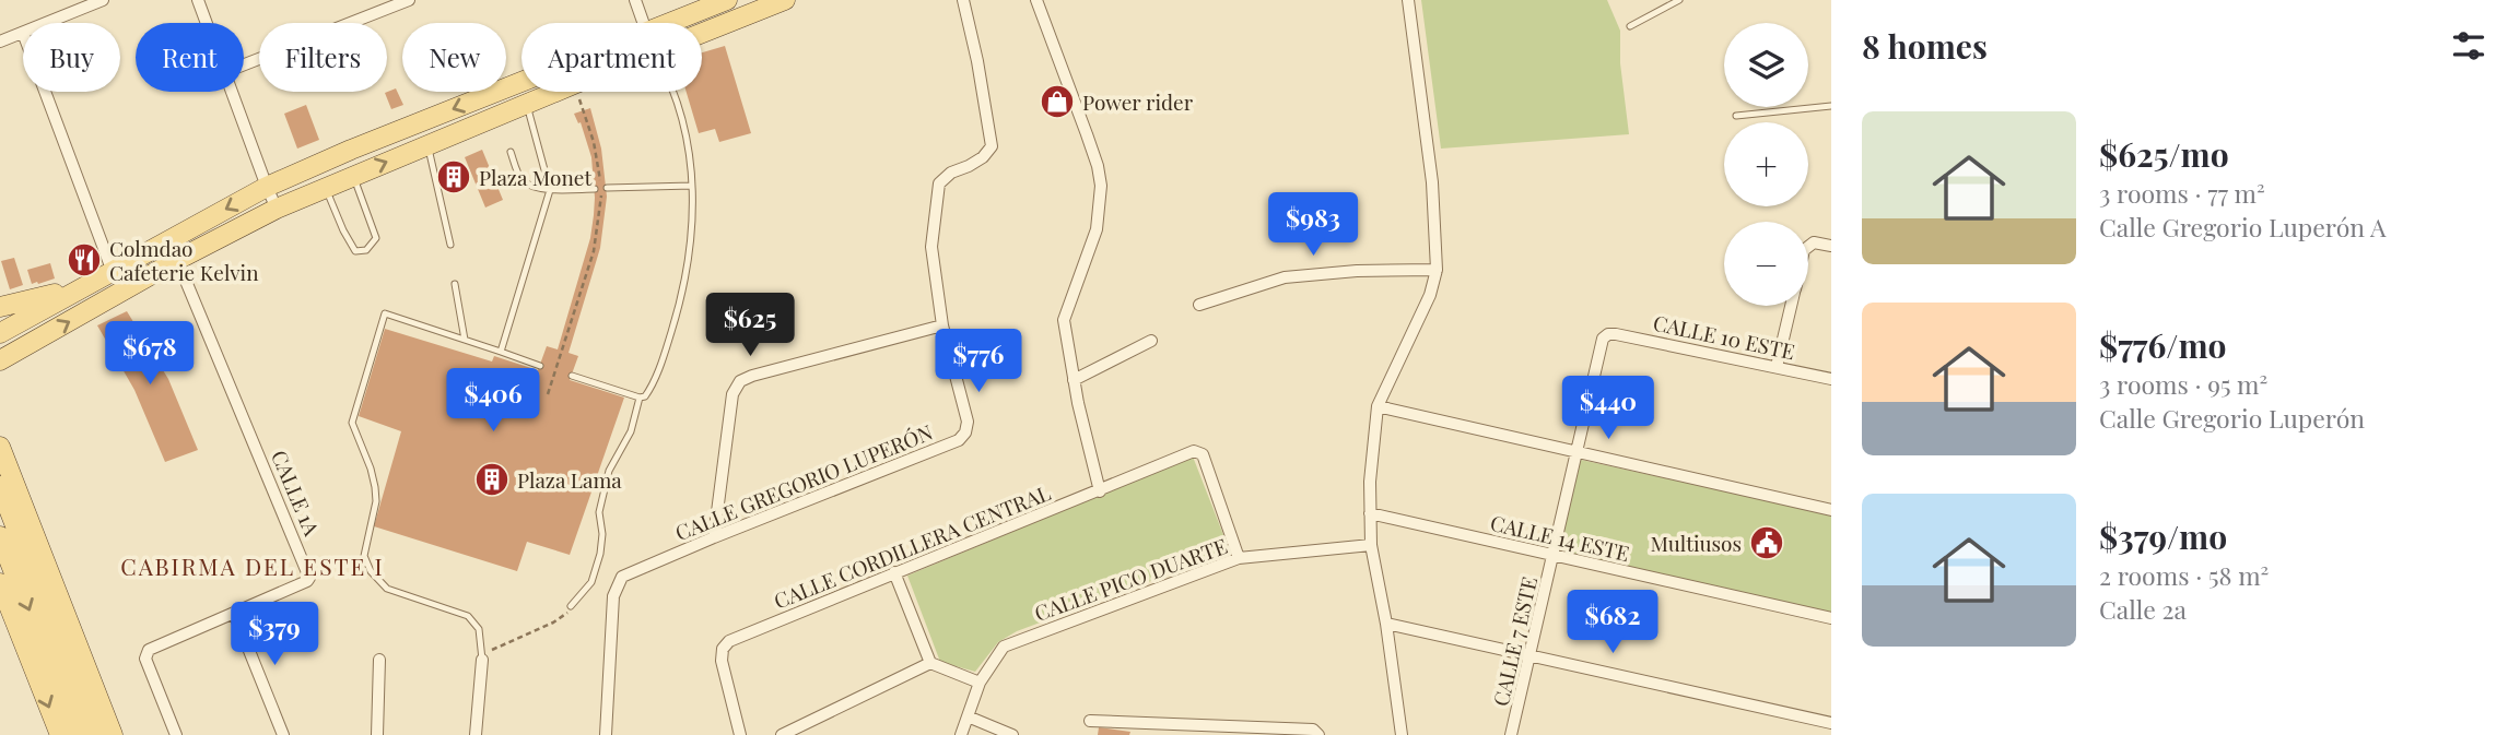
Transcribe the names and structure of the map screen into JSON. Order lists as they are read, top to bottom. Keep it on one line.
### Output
{"streets":{"street":["CALLE 10 ESTE","CALLE GREGORIO LUPERÓN","CALLE 1A","CALLE 14 ESTE","CALLE CORDILLERA CENTRAL","CALLE PICO DUARTE","CALLE 7 ESTE"]},"crossings":[["CALLE 10 ESTE","CALLE 7 ESTE"],["CALLE 14 ESTE","CALLE 7 ESTE"],["CALLE CORDILLERA CENTRAL","CALLE PICO DUARTE"]],"districts":["CABIRMA DEL ESTE I"],"places":{"shop":["Power rider"],"building":["Plaza Monet","Plaza Lama"],"restaurant":["Colmdao Cafeterie Kelvin"],"public building":["Multiusos"]},"page":{"heading":"8 homes","map_buttons":["+","−"],"chip":["Buy","Rent","Filters","New","Apartment"],"list":[{"name":"$625/mo","note":"3 rooms · 77 m² · Calle Gregorio Luperón A"},{"name":"$776/mo","note":"3 rooms · 95 m² · Calle Gregorio Luperón"},{"name":"$379/mo","note":"2 rooms · 58 m² · Calle 2a"}],"price":["$983","$625","$678","$776","$406","$440","$682","$379"]}}
